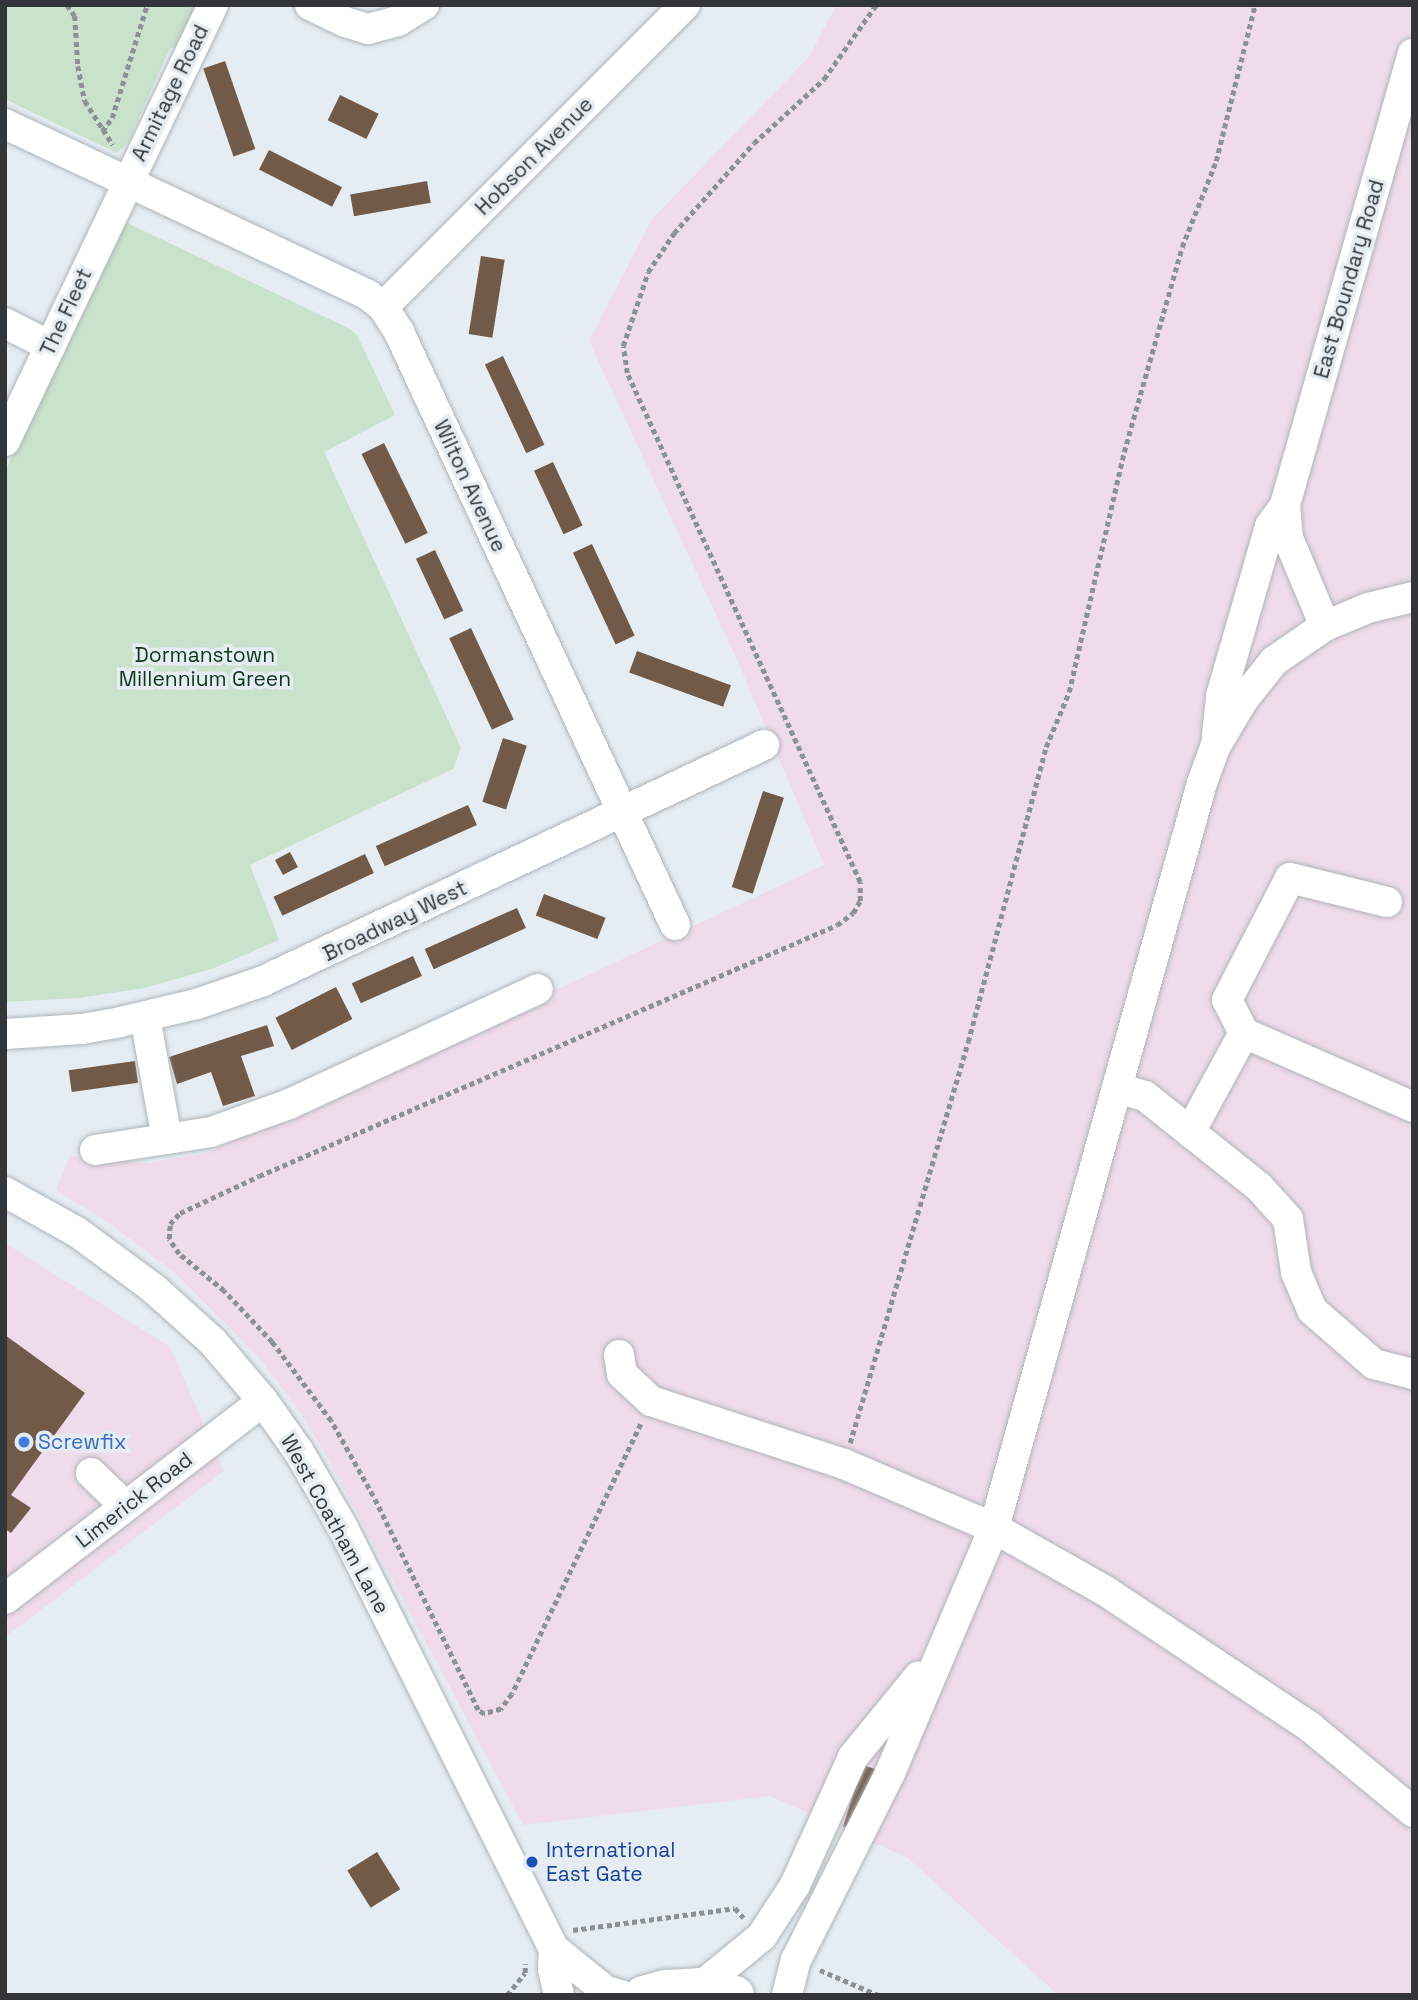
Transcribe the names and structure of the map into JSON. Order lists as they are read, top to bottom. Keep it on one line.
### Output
{"streets":{"street":["Armitage Road","Hobson Avenue","East Boundary Road","The Fleet","Wilton Avenue","Broadway West","Limerick Road","West Coatham Lane"]},"crossings":[["Armitage Road","The Fleet"],["Armitage Road","Wilton Avenue"],["Hobson Avenue","Wilton Avenue"],["The Fleet","Wilton Avenue"],["Wilton Avenue","Broadway West"],["Limerick Road","West Coatham Lane"]],"parks":["Dormanstown Millennium Green"],"places":["Screwfix","International East Gate"]}
